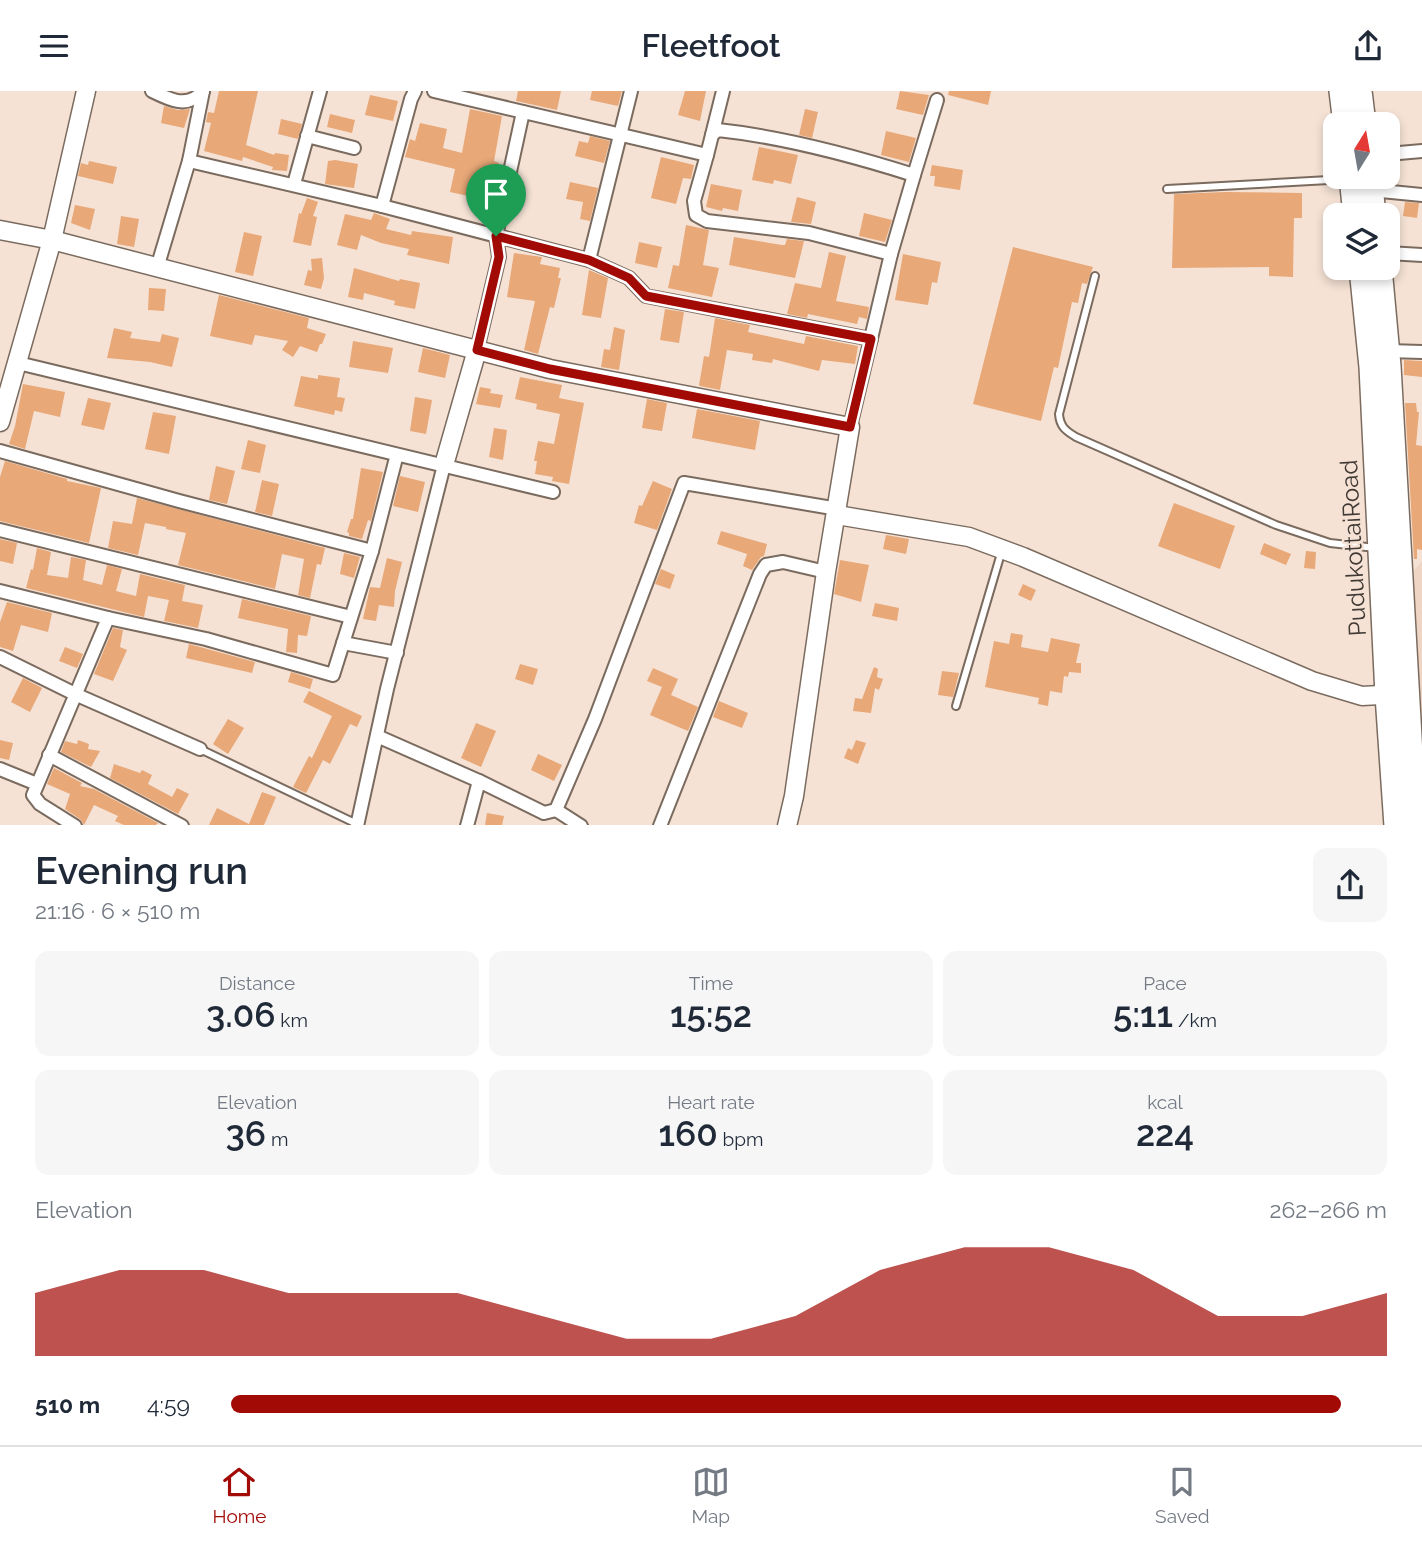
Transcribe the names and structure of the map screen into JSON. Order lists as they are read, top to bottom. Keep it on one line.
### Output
{"streets":{"highway":["PudukottaiRoad"]},"north":"top","page":{"header":"Fleetfoot","heading":["Evening run","21:16 · 6 × 510 m"],"stats":[["Distance","3.06 km"],["Time","15:52"],["Pace","5:11 /km"],["Elevation","36 m"],["Heart rate","160 bpm"],["kcal","224"]],"chart":["Elevation","262–266 m"],"list":[{"name":"510 m","note":"4:59"}],"tabs":["Home","Map","Saved"]}}
